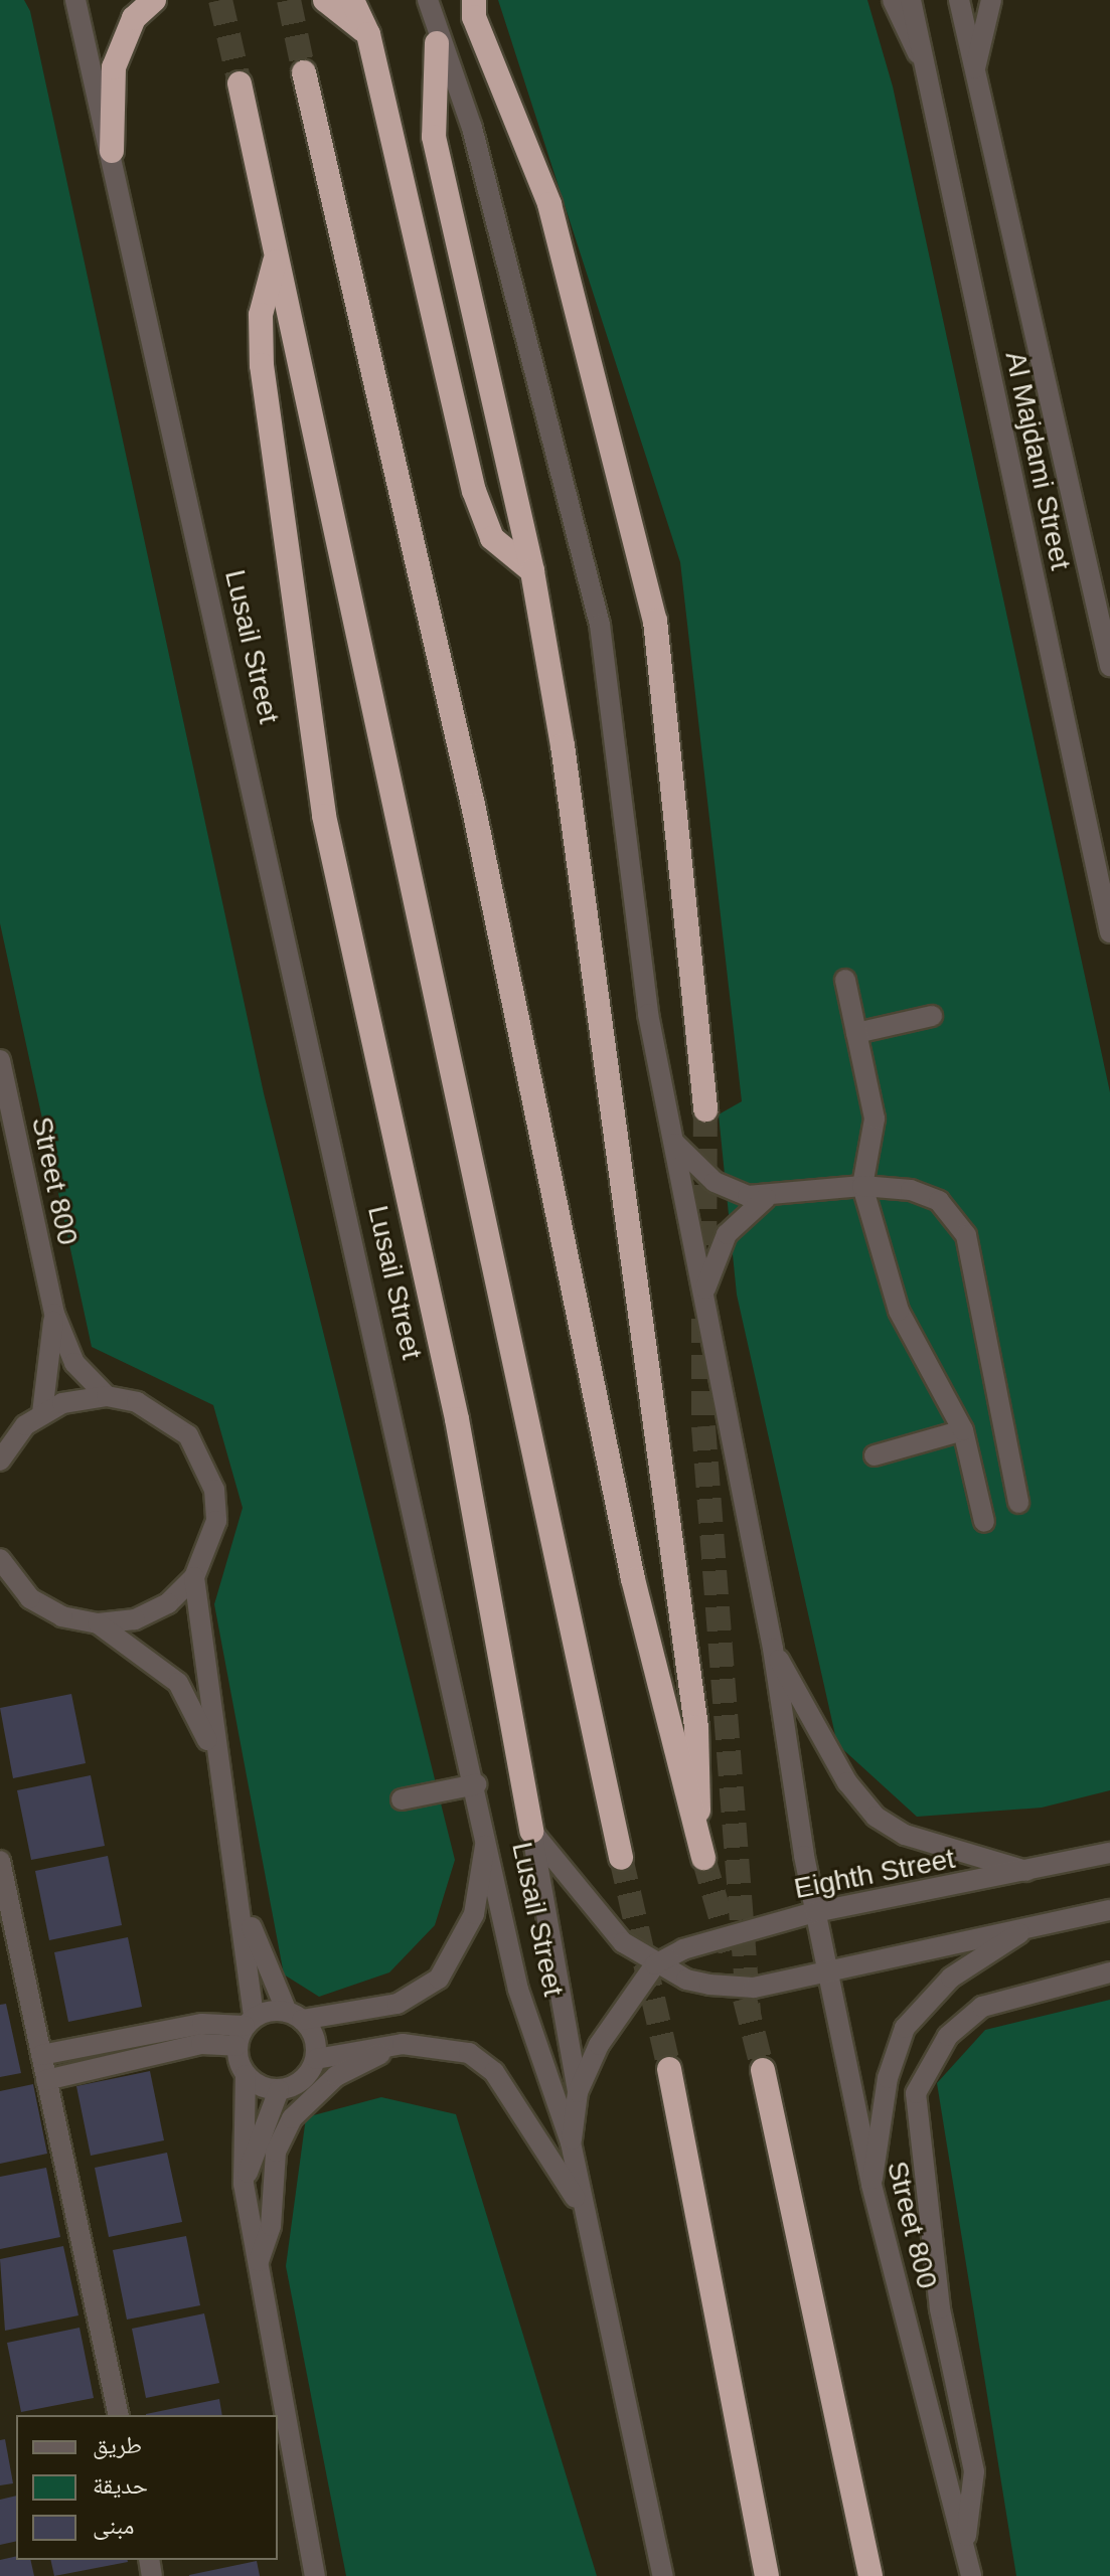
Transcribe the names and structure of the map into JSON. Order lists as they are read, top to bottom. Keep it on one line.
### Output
{"streets":{"street":["Al Majdami Street","Lusail Street","Street 800","Eighth Street"]},"crossings":[["Lusail Street","Eighth Street"],["Street 800","Eighth Street"]],"legend":["طريق","حديقة","مبنى"]}
